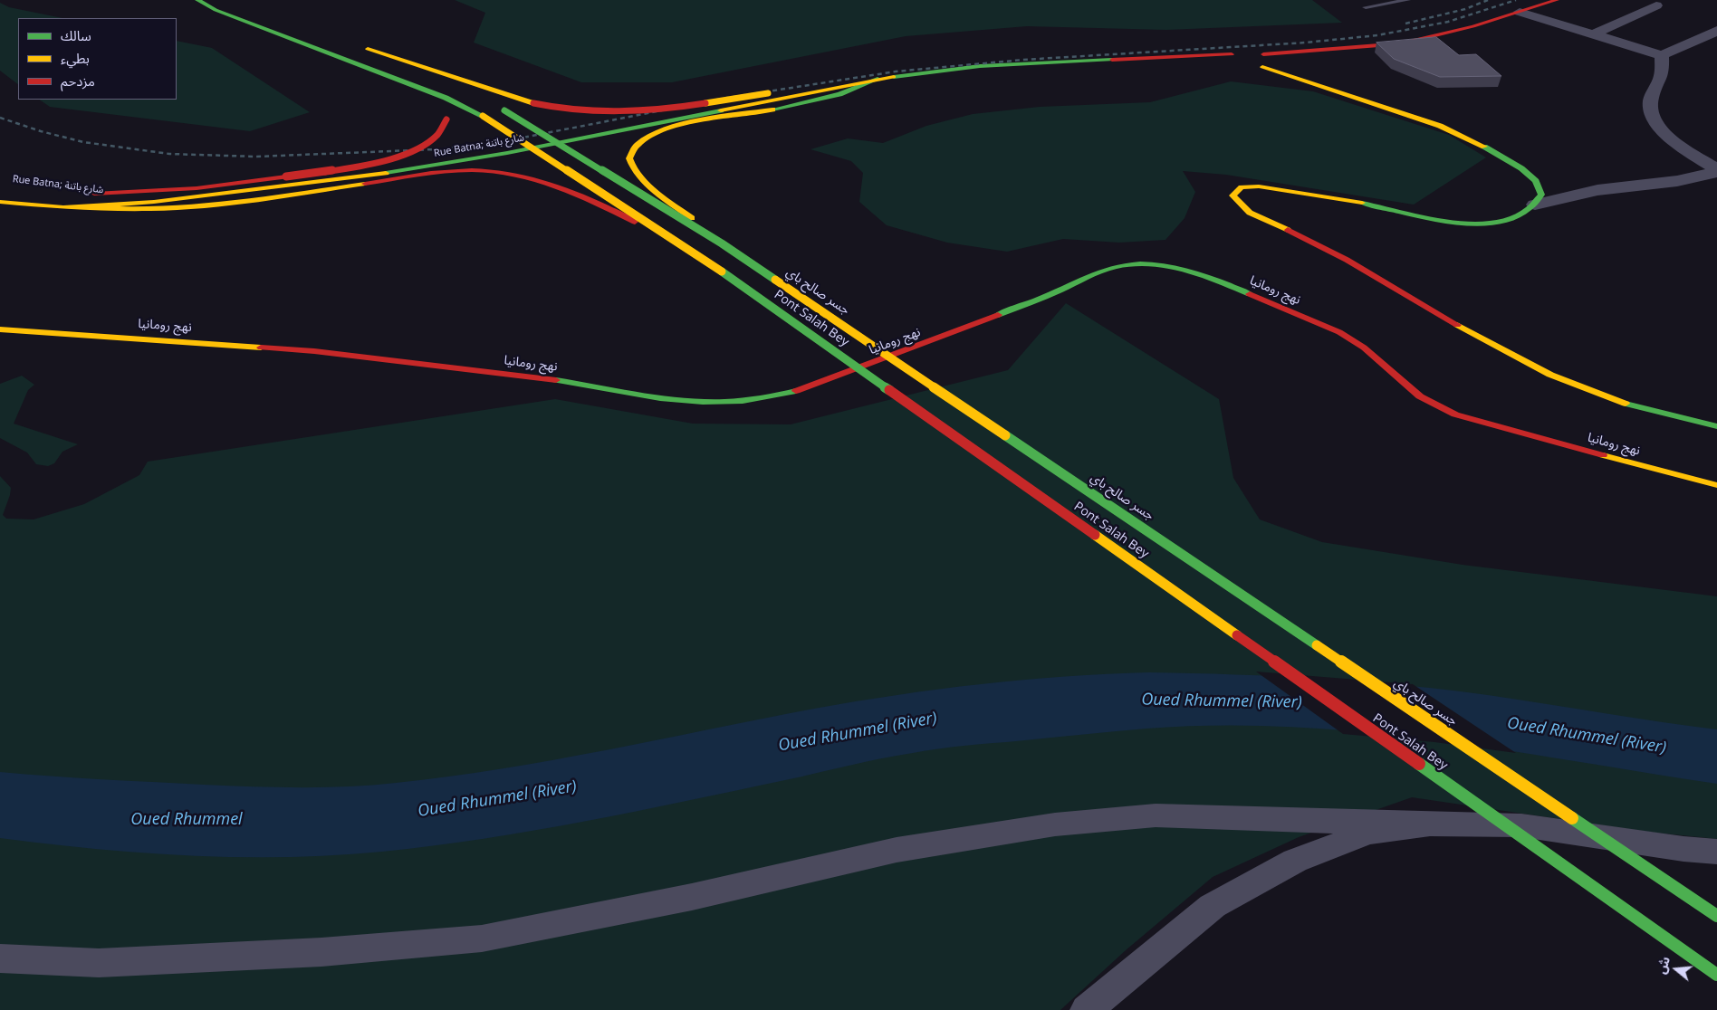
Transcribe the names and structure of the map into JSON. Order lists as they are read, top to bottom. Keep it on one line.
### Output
{"streets":{"main road":["Rue Batna; شارع باتنة","نهج رومانيا","جسر صالح باي","Pont Salah Bey"]},"crossings":[["Rue Batna; شارع باتنة","Pont Salah Bey"]],"water":["Oued Rhummel (River)","Oued Rhummel"],"legend":["سالك","بطيء","مزدحم"],"north":"left"}
